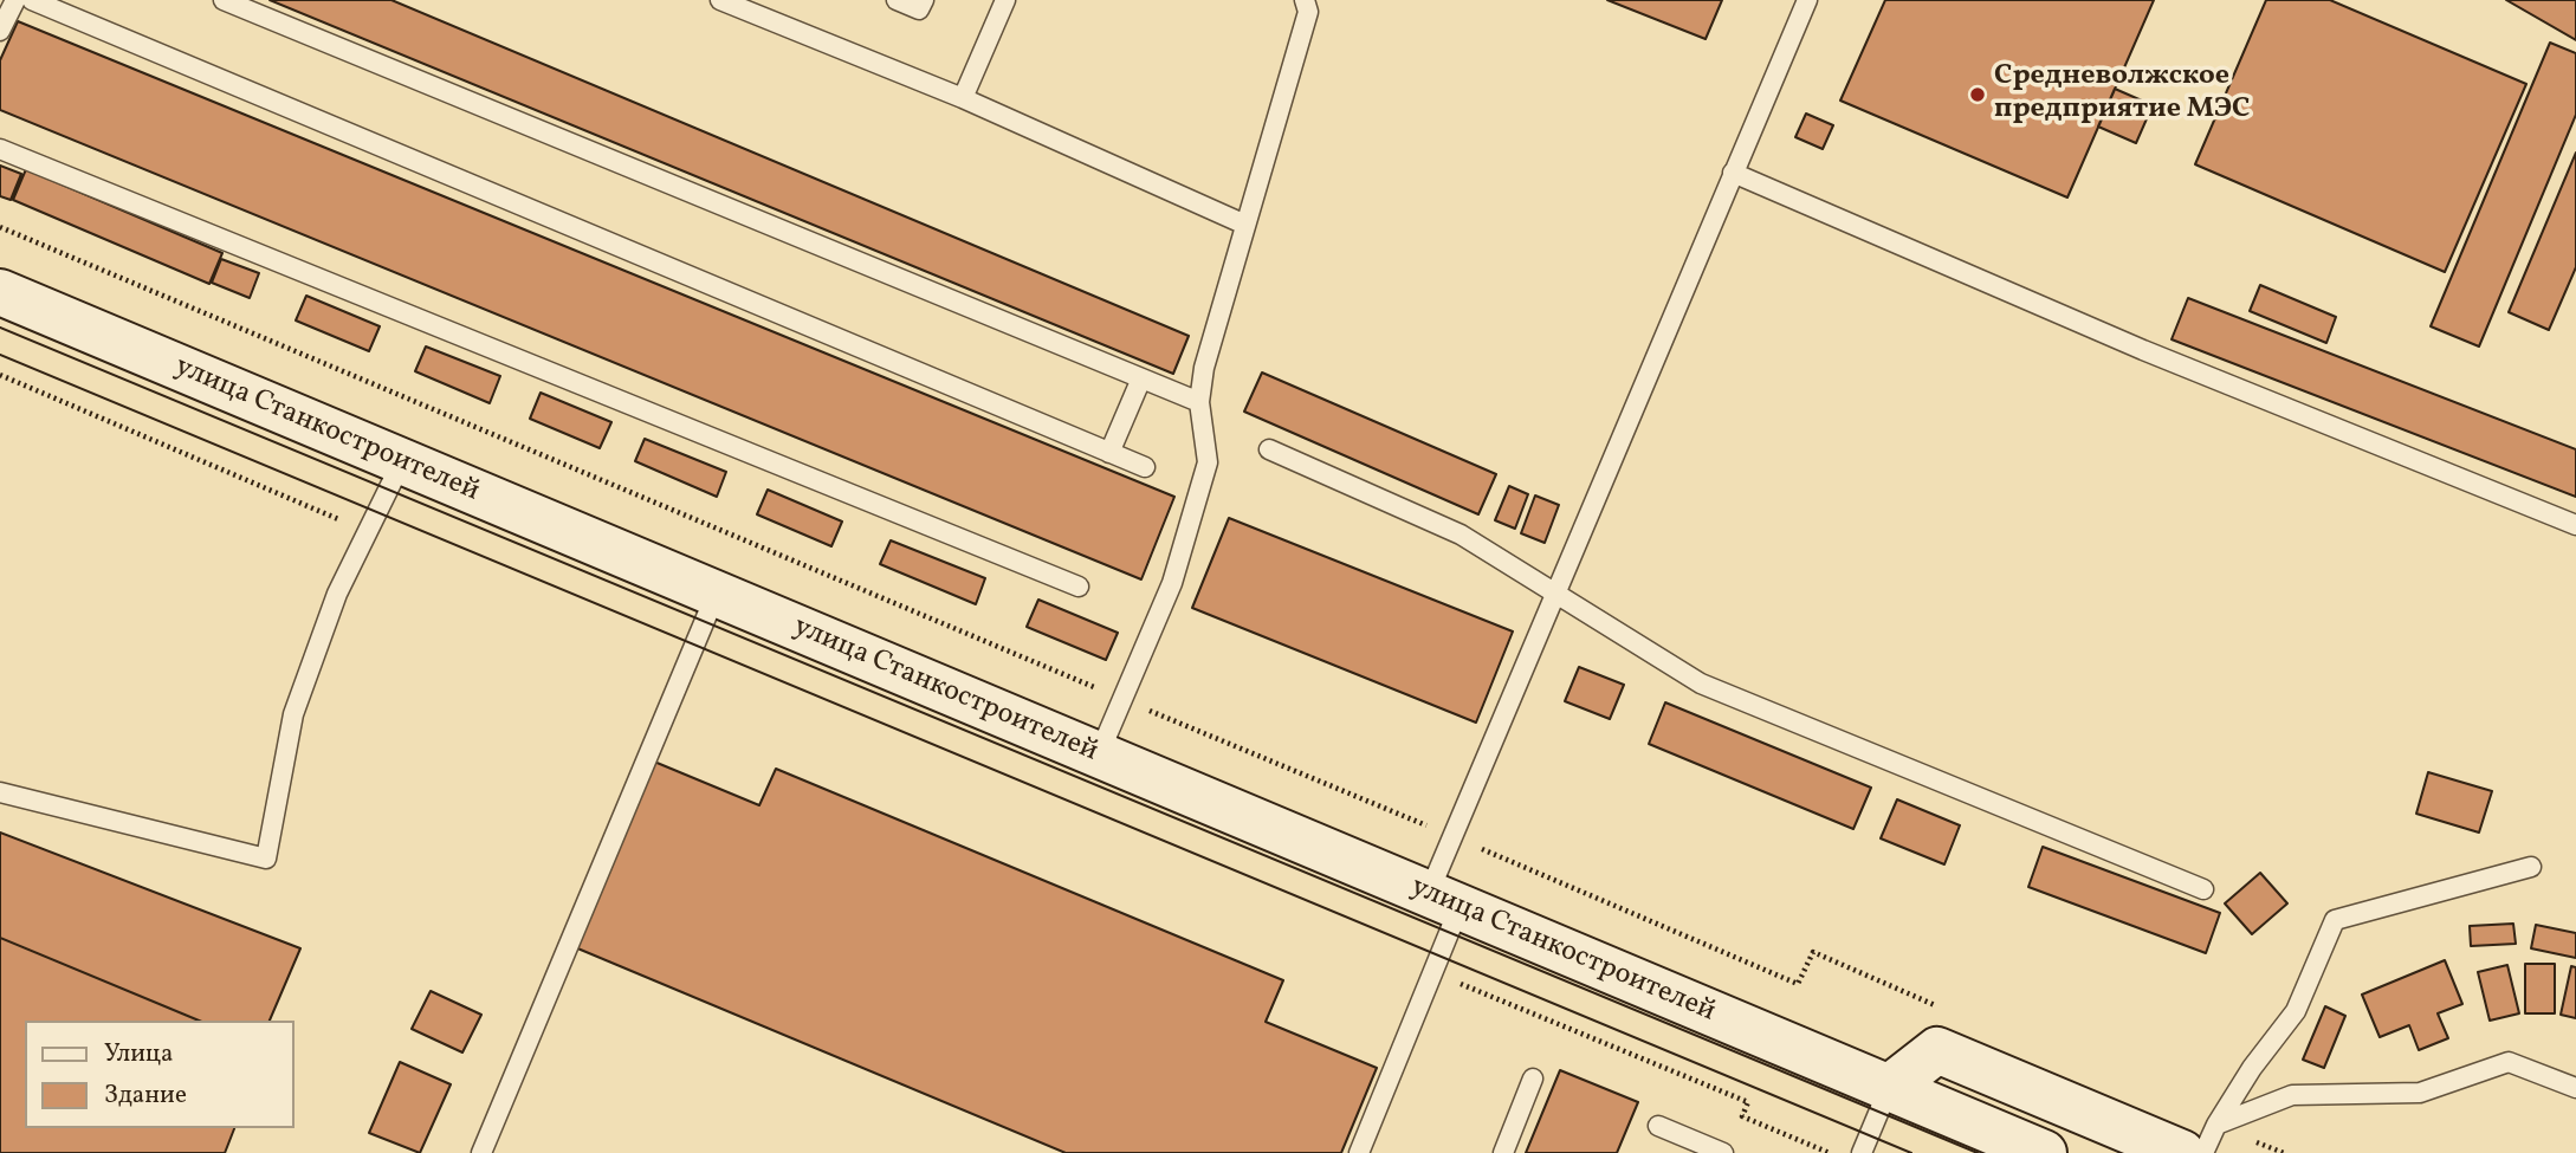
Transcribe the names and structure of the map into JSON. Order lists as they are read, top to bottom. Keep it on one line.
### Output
{"streets":{"street":["улица Станкостроителей"]},"places":["Средневолжское предприятие МЭС"],"legend":["Улица","Здание"]}
